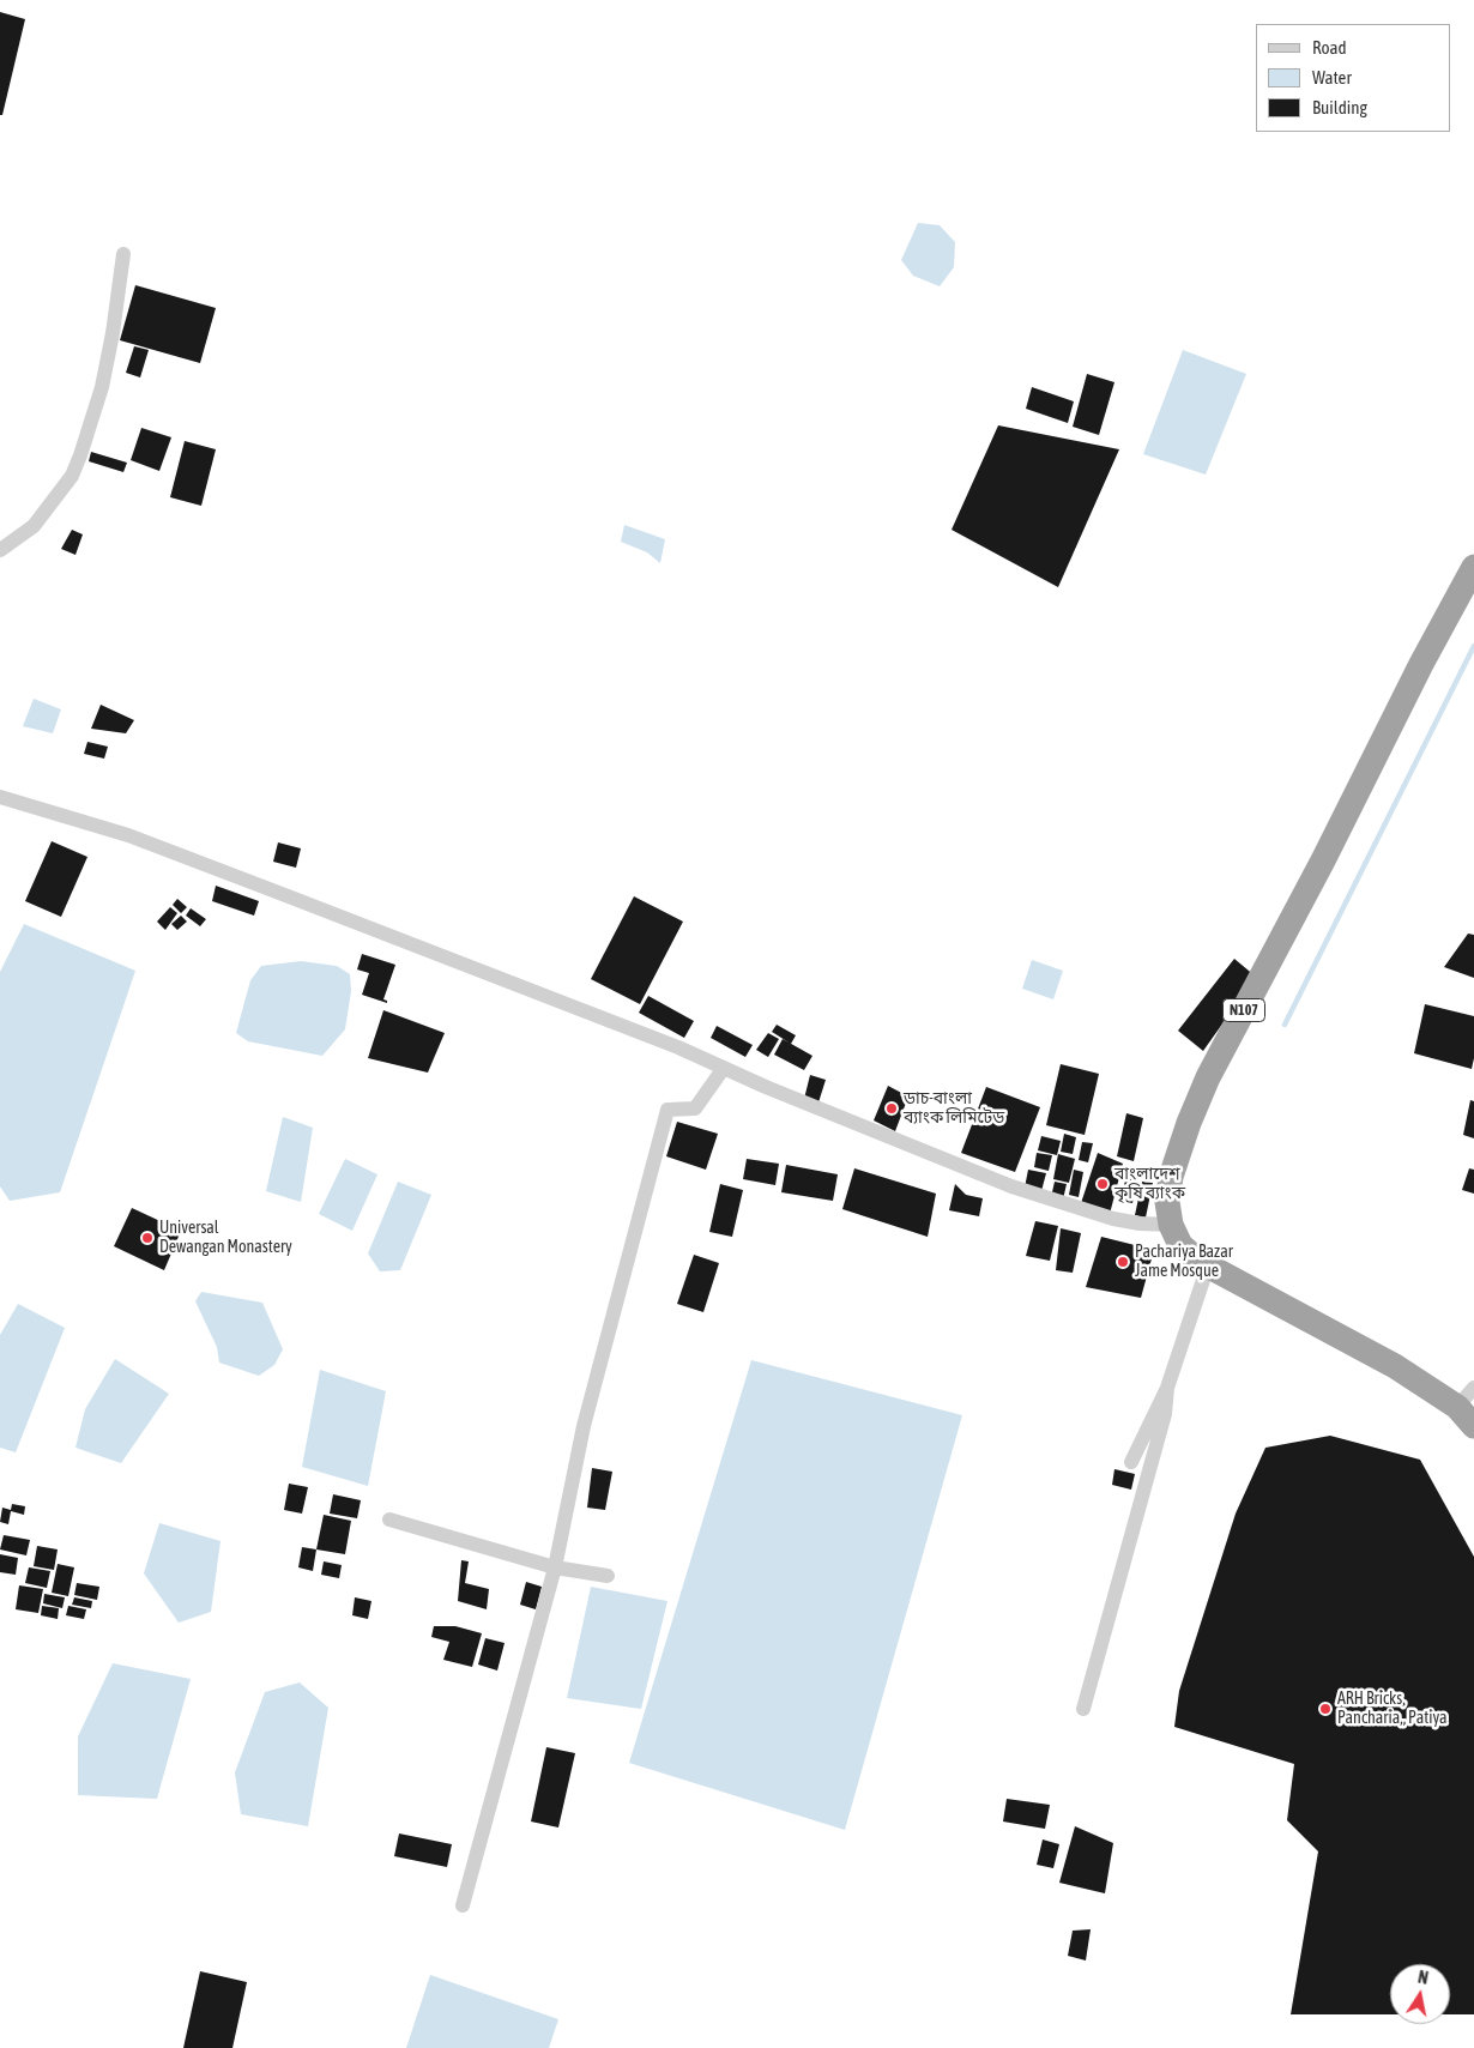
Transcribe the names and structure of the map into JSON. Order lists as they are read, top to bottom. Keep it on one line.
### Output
{"streets":{"highway":["N107"]},"places":["ডাচ-বাংলা ব্যাংক লিমিটেড","বাংলাদেশ কৃষি ব্যাংক","Universal Dewangan Monastery","Pachariya Bazar Jame Mosque","ARH Bricks, Pancharia,, Patiya"],"legend":["Road","Water","Building"],"north":"top"}
